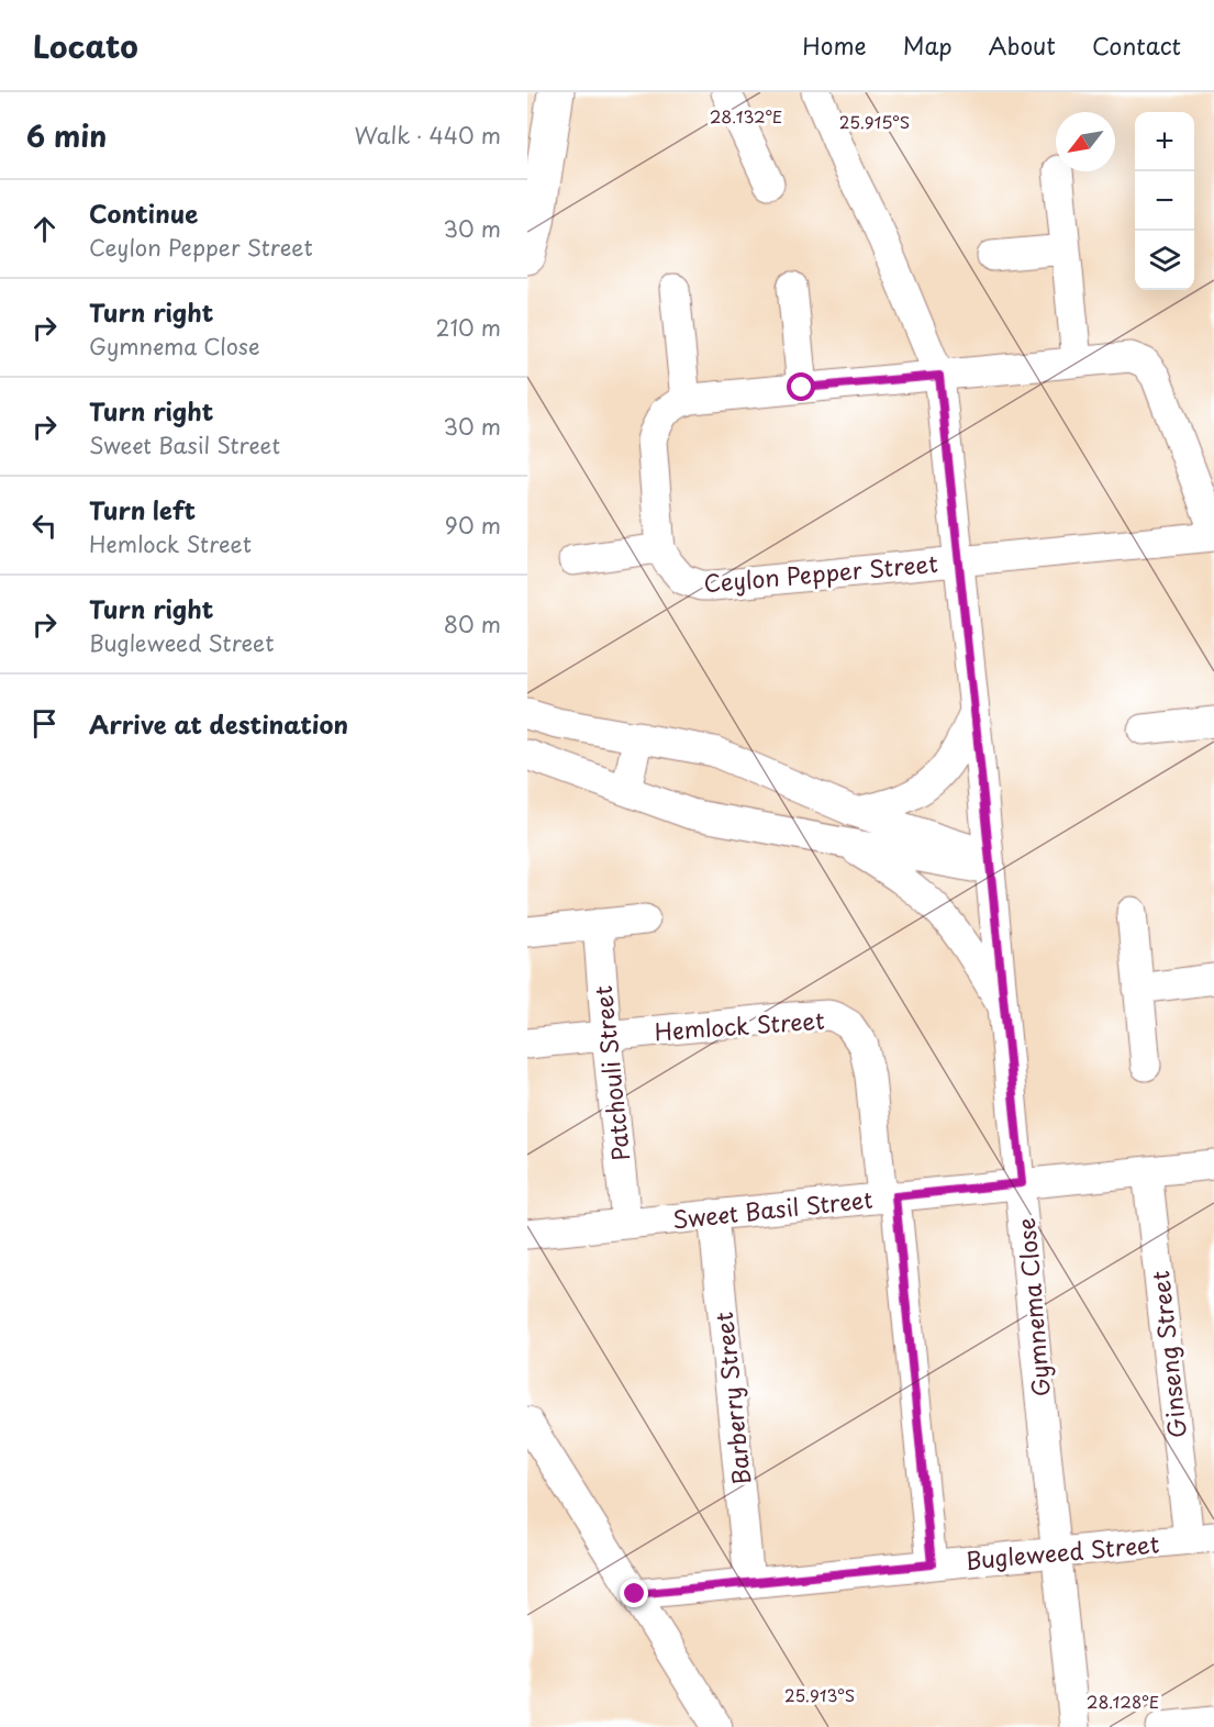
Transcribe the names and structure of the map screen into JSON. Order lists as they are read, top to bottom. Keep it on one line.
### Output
{"streets":{"street":["Ceylon Pepper Street","Hemlock Street","Patchouli Street","Sweet Basil Street","Gymnema Close","Ginseng Street","Barberry Street","Bugleweed Street"]},"crossings":[["Ceylon Pepper Street","Gymnema Close"],["Hemlock Street","Patchouli Street"],["Hemlock Street","Sweet Basil Street"],["Hemlock Street","Bugleweed Street"],["Patchouli Street","Sweet Basil Street"],["Sweet Basil Street","Gymnema Close"],["Sweet Basil Street","Ginseng Street"],["Sweet Basil Street","Barberry Street"],["Gymnema Close","Bugleweed Street"],["Ginseng Street","Bugleweed Street"],["Barberry Street","Bugleweed Street"]],"north":"bottom left","page":{"header":"Locato","nav":["Home","Map","About","Contact"],"heading":["6 min","Walk · 440 m"],"map_buttons":["+","−"],"list":[["Continue","Ceylon Pepper Street","30 m"],["Turn right","Gymnema Close","210 m"],["Turn right","Sweet Basil Street","30 m"],["Turn left","Hemlock Street","90 m"],["Turn right","Bugleweed Street","80 m"],"Arrive at destination"]},"coordinates":["28.132°E","25.915°S","25.913°S","28.128°E"]}
